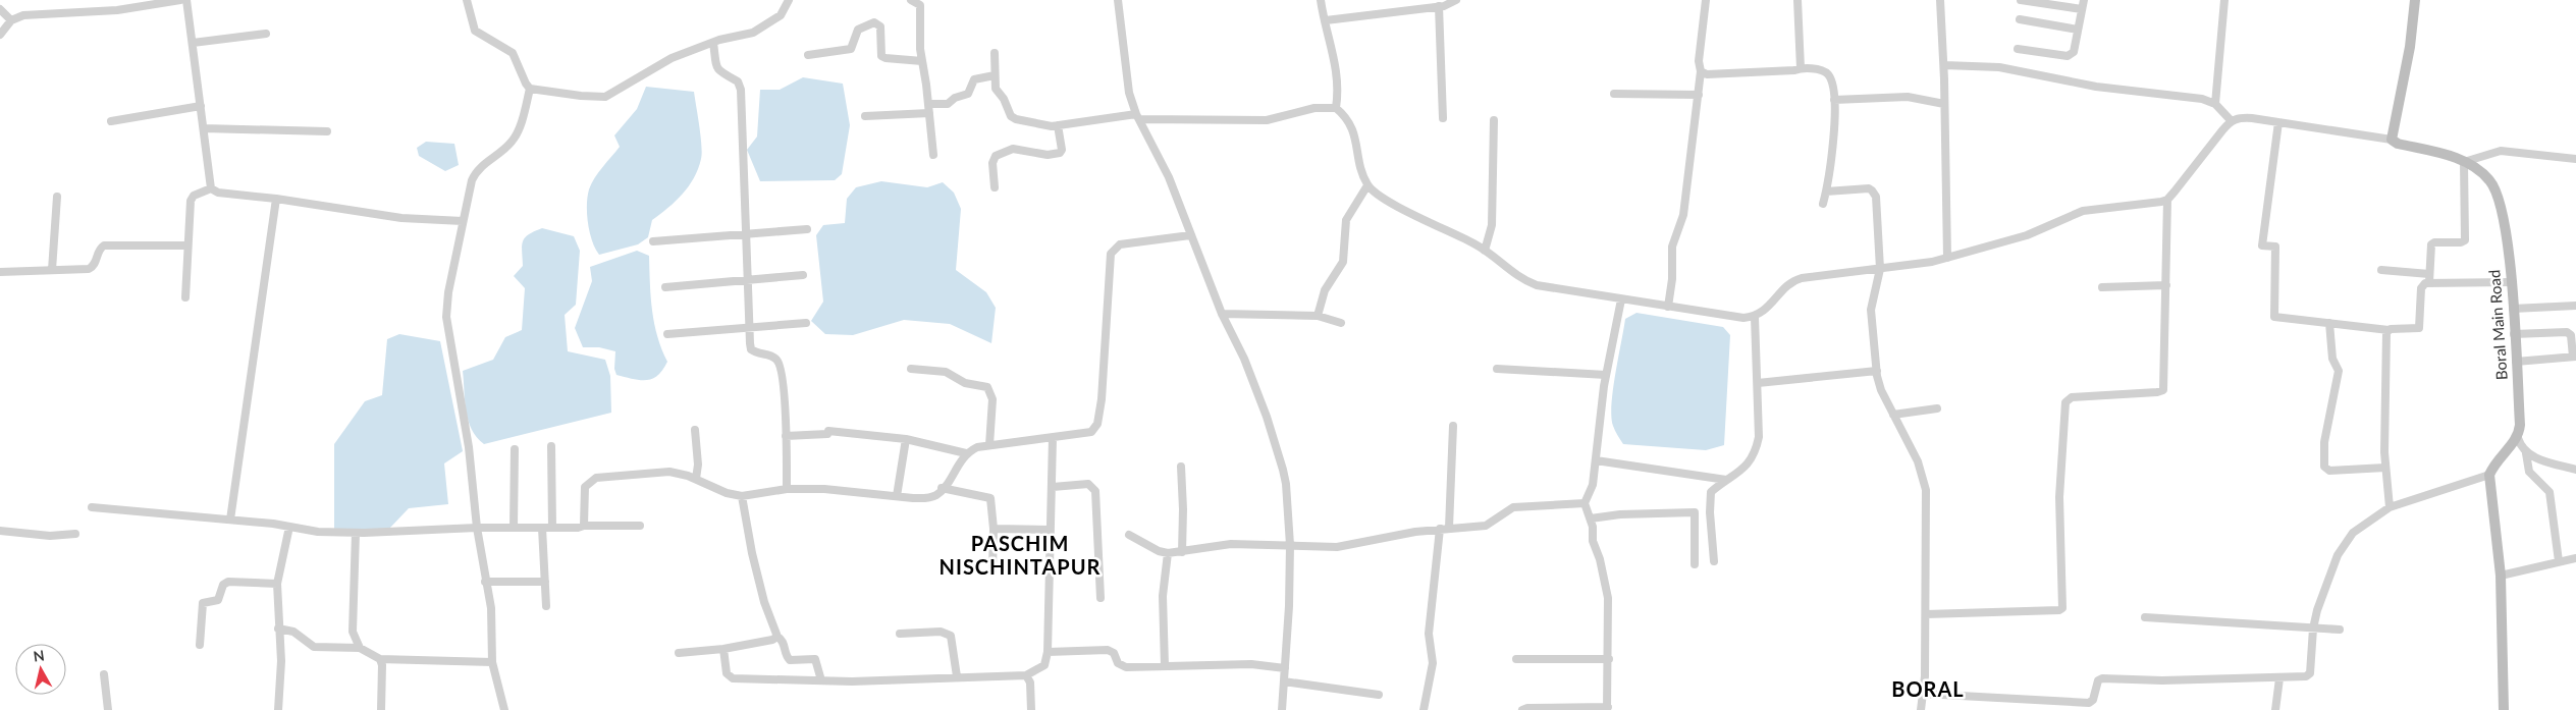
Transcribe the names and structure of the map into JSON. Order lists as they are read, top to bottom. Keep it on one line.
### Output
{"streets":{"main road":["Boral Main Road"]},"districts":["PASCHIM NISCHINTAPUR","BORAL"],"north":"top"}
